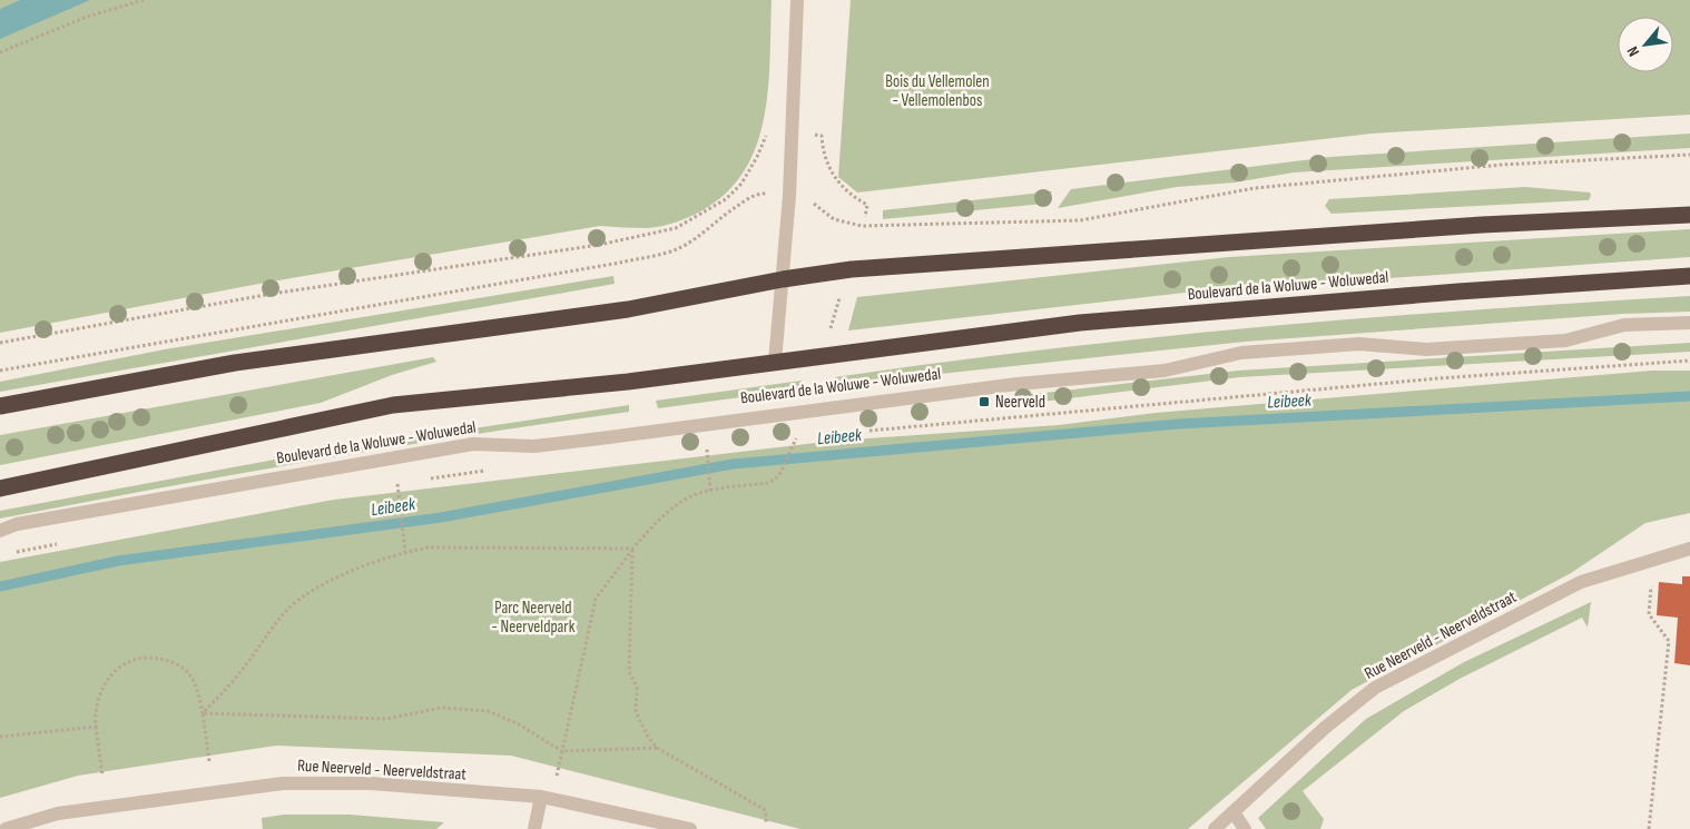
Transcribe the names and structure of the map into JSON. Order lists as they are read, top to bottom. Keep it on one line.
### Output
{"streets":{"highway":["Boulevard de la Woluwe - Woluwedal"],"street":["Rue Neerveld - Neerveldstraat"]},"water":["Leibeek"],"parks":["Bois du Vellemolen - Vellemolenbos","Parc Neerveld - Neerveldpark"],"places":{"transit":["Neerveld"]},"north":"bottom left"}
